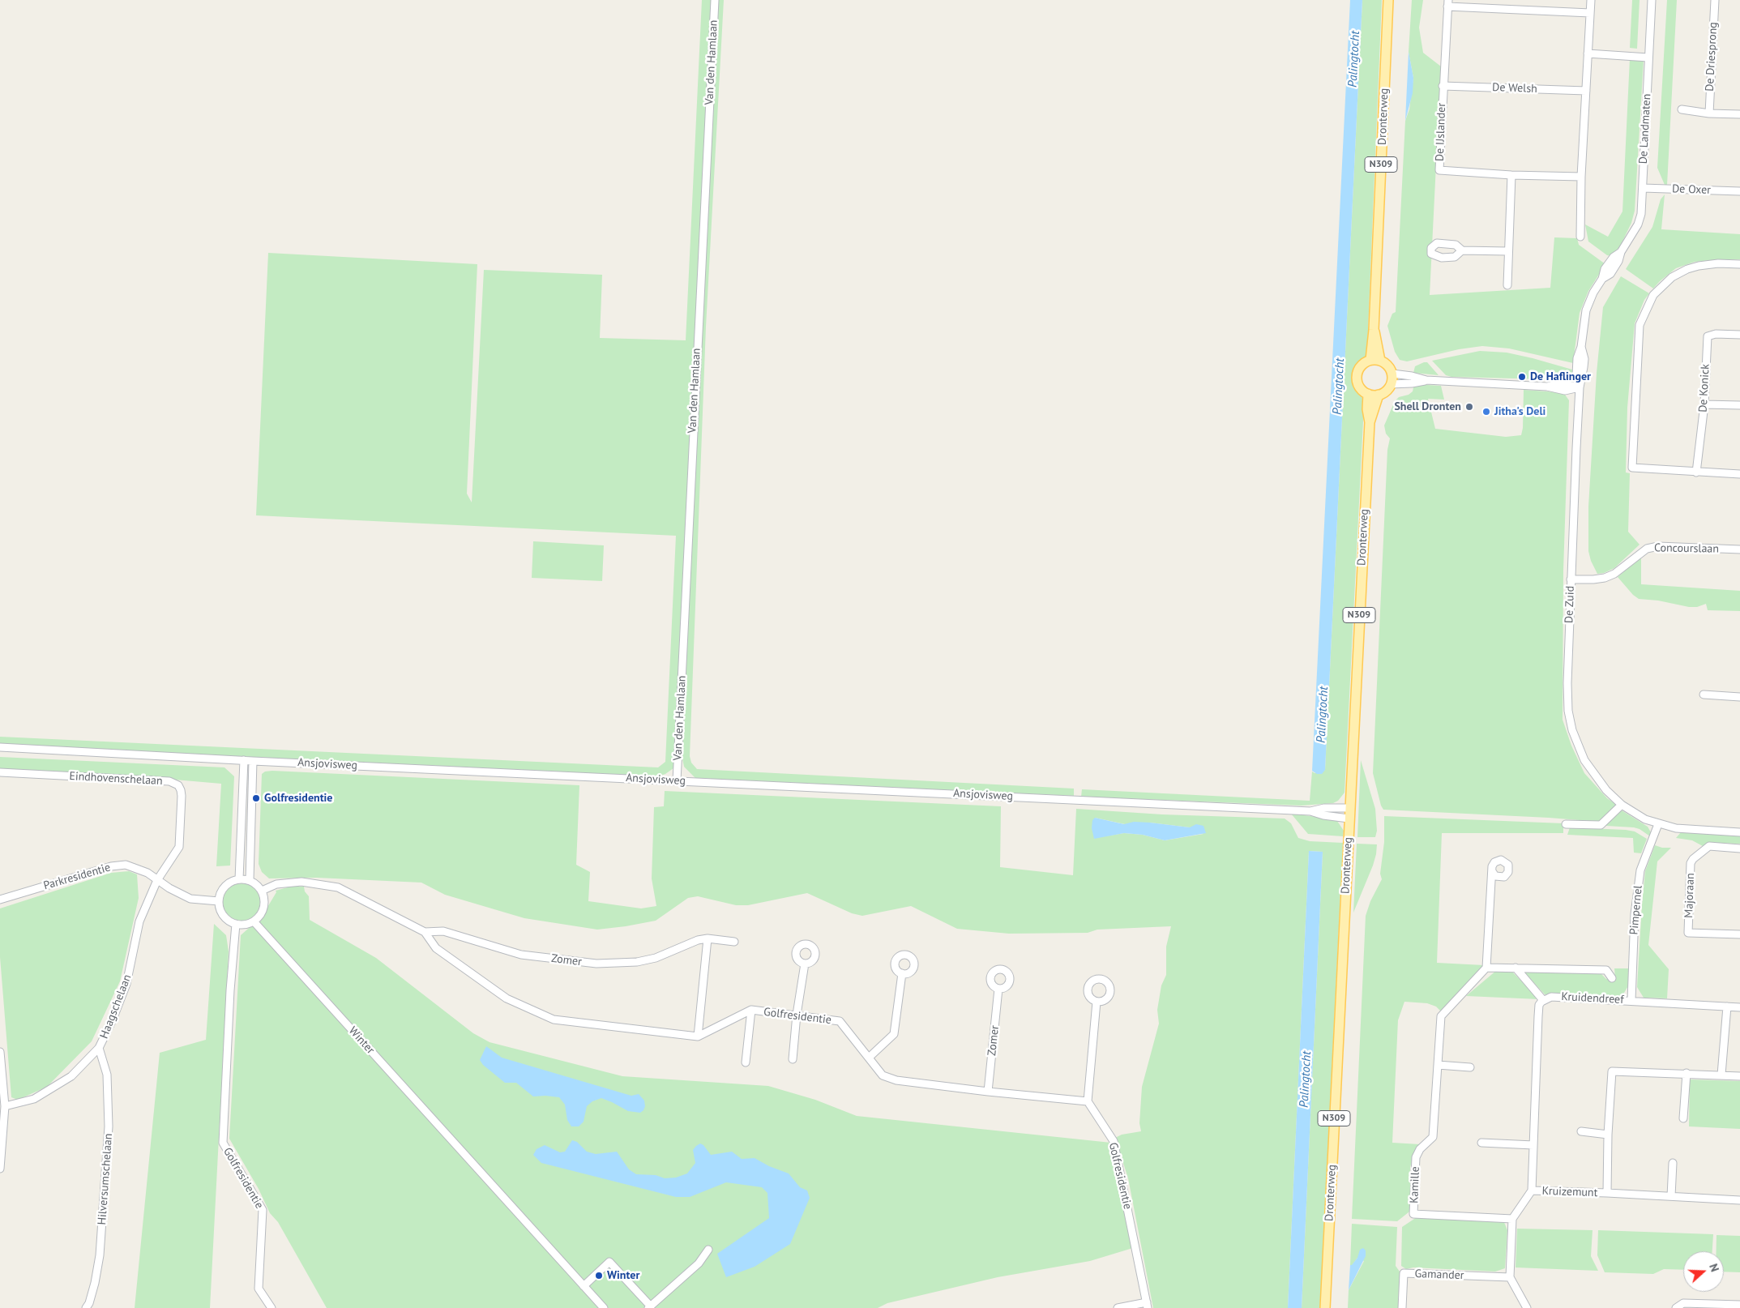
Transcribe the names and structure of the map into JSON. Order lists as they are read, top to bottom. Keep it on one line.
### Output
{"streets":{"main road":["Dronterweg","N309"],"street":["De Driesprong","Van den Hamlaan","De Welsh","De Landmaten","De IJslander","De Oxer","De Konick","Concourslaan","De Zuid","Ansjovisweg","Eindhovenschelaan","Parkresidentie","Majoraan","Pimpernel","Zomer","Kruidendreef","Haagschelaan","Golfresidentie","Winter","Hilversumschelaan","Kamille","Kruizemunt","Gamander"]},"crossings":[["Van den Hamlaan","Ansjovisweg"],["De Welsh","De IJslander"],["Dronterweg","Ansjovisweg"],["De Landmaten","De Oxer"],["De Landmaten","De Zuid"],["Concourslaan","De Zuid"],["De Zuid","Pimpernel"],["Eindhovenschelaan","Parkresidentie"],["Eindhovenschelaan","Haagschelaan"],["Parkresidentie","Haagschelaan"],["Parkresidentie","Golfresidentie"],["Parkresidentie","Winter"],["Pimpernel","Kruidendreef"],["Zomer","Golfresidentie"],["Haagschelaan","Hilversumschelaan"],["Golfresidentie","Winter"]],"water":["Palingtocht"],"places":["De Haflinger","Shell Dronten","Jitha's Deli","Golfresidentie","Winter"],"north":"right"}
